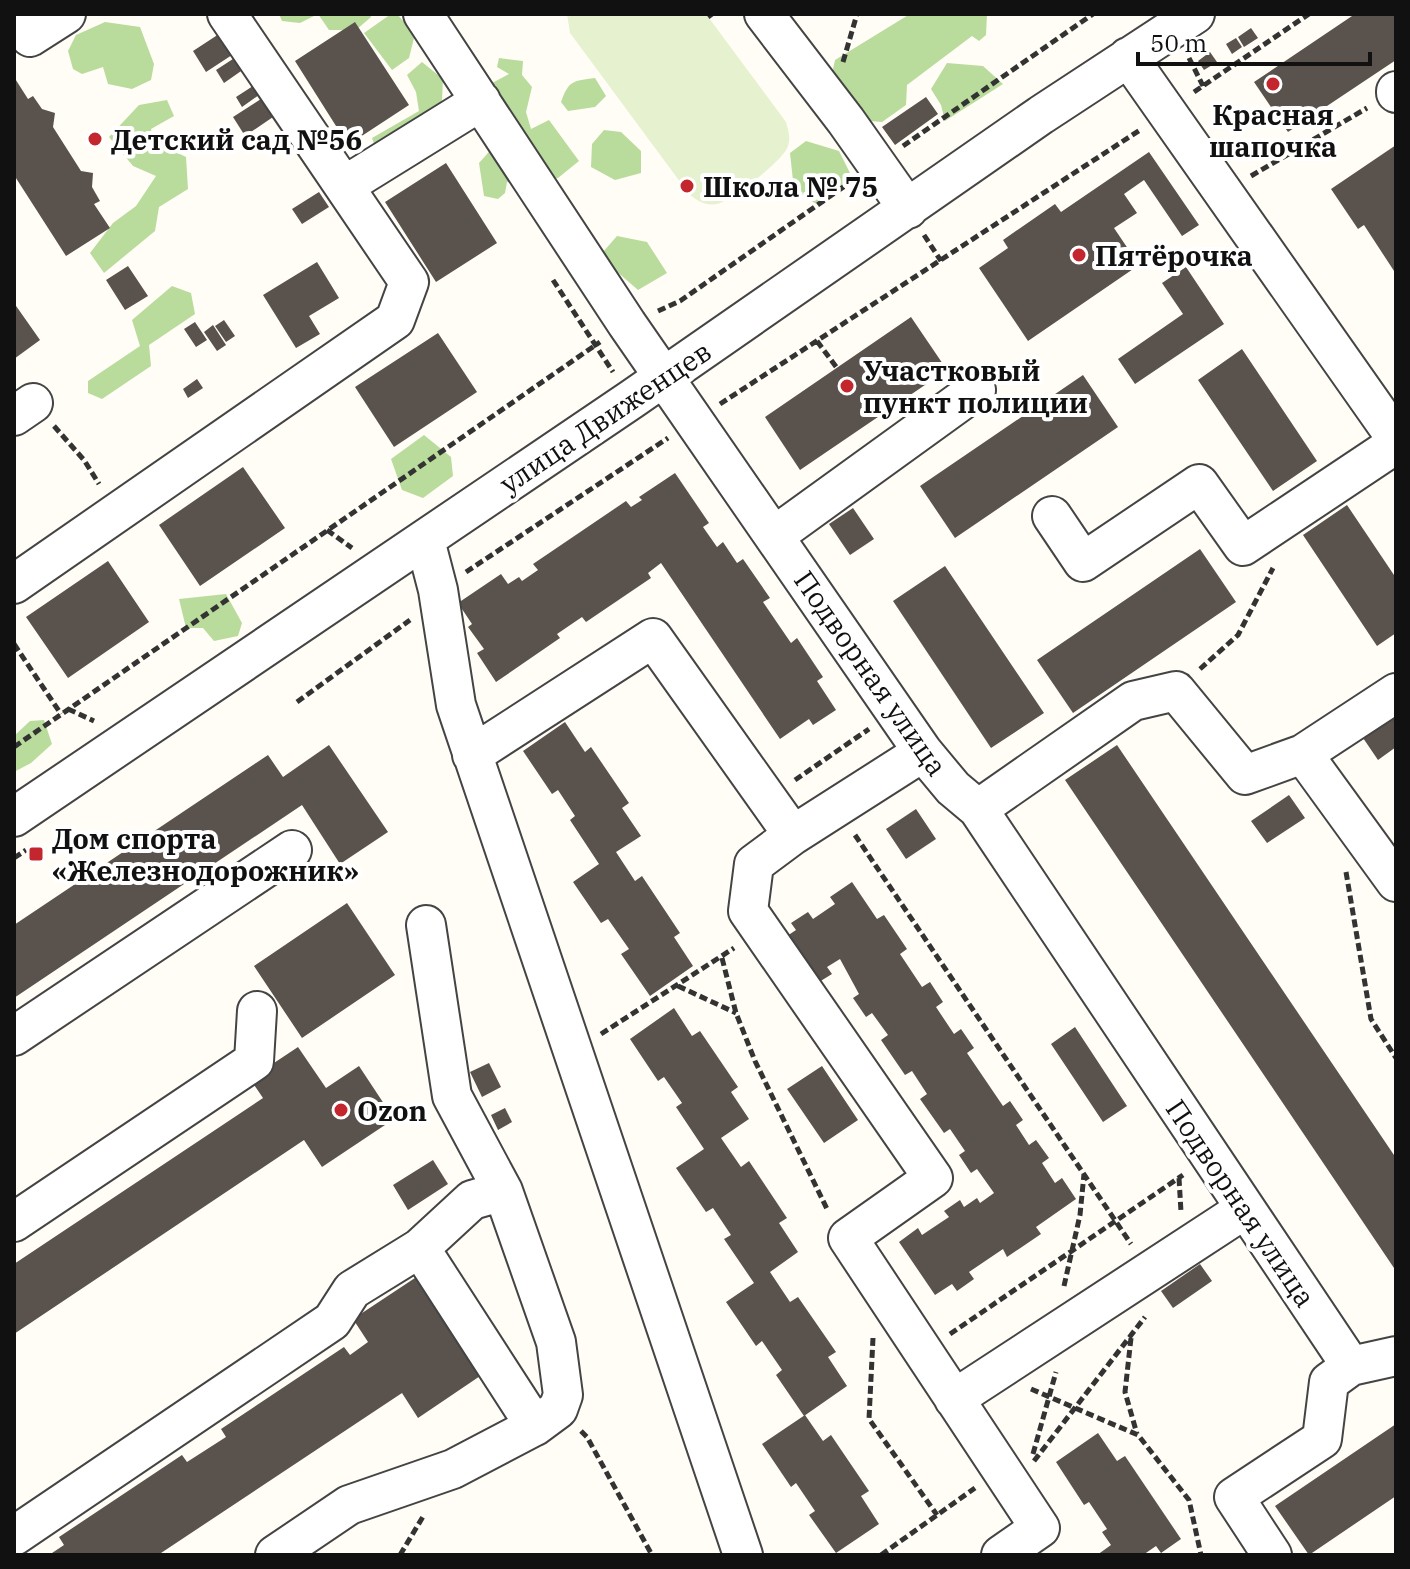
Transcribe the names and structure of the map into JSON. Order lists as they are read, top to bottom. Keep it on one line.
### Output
{"streets":{"street":["улица Движенцев","Подворная улица"]},"crossings":[["улица Движенцев","Подворная улица"]],"places":{"other":["Красная шапочка","Детский сад №56","Школа № 75","Пятёрочка","Участковый пункт полиции","Ozon"],"transit":["Дом спорта «Железнодорожник»"]},"scale_bar":"50 m"}
